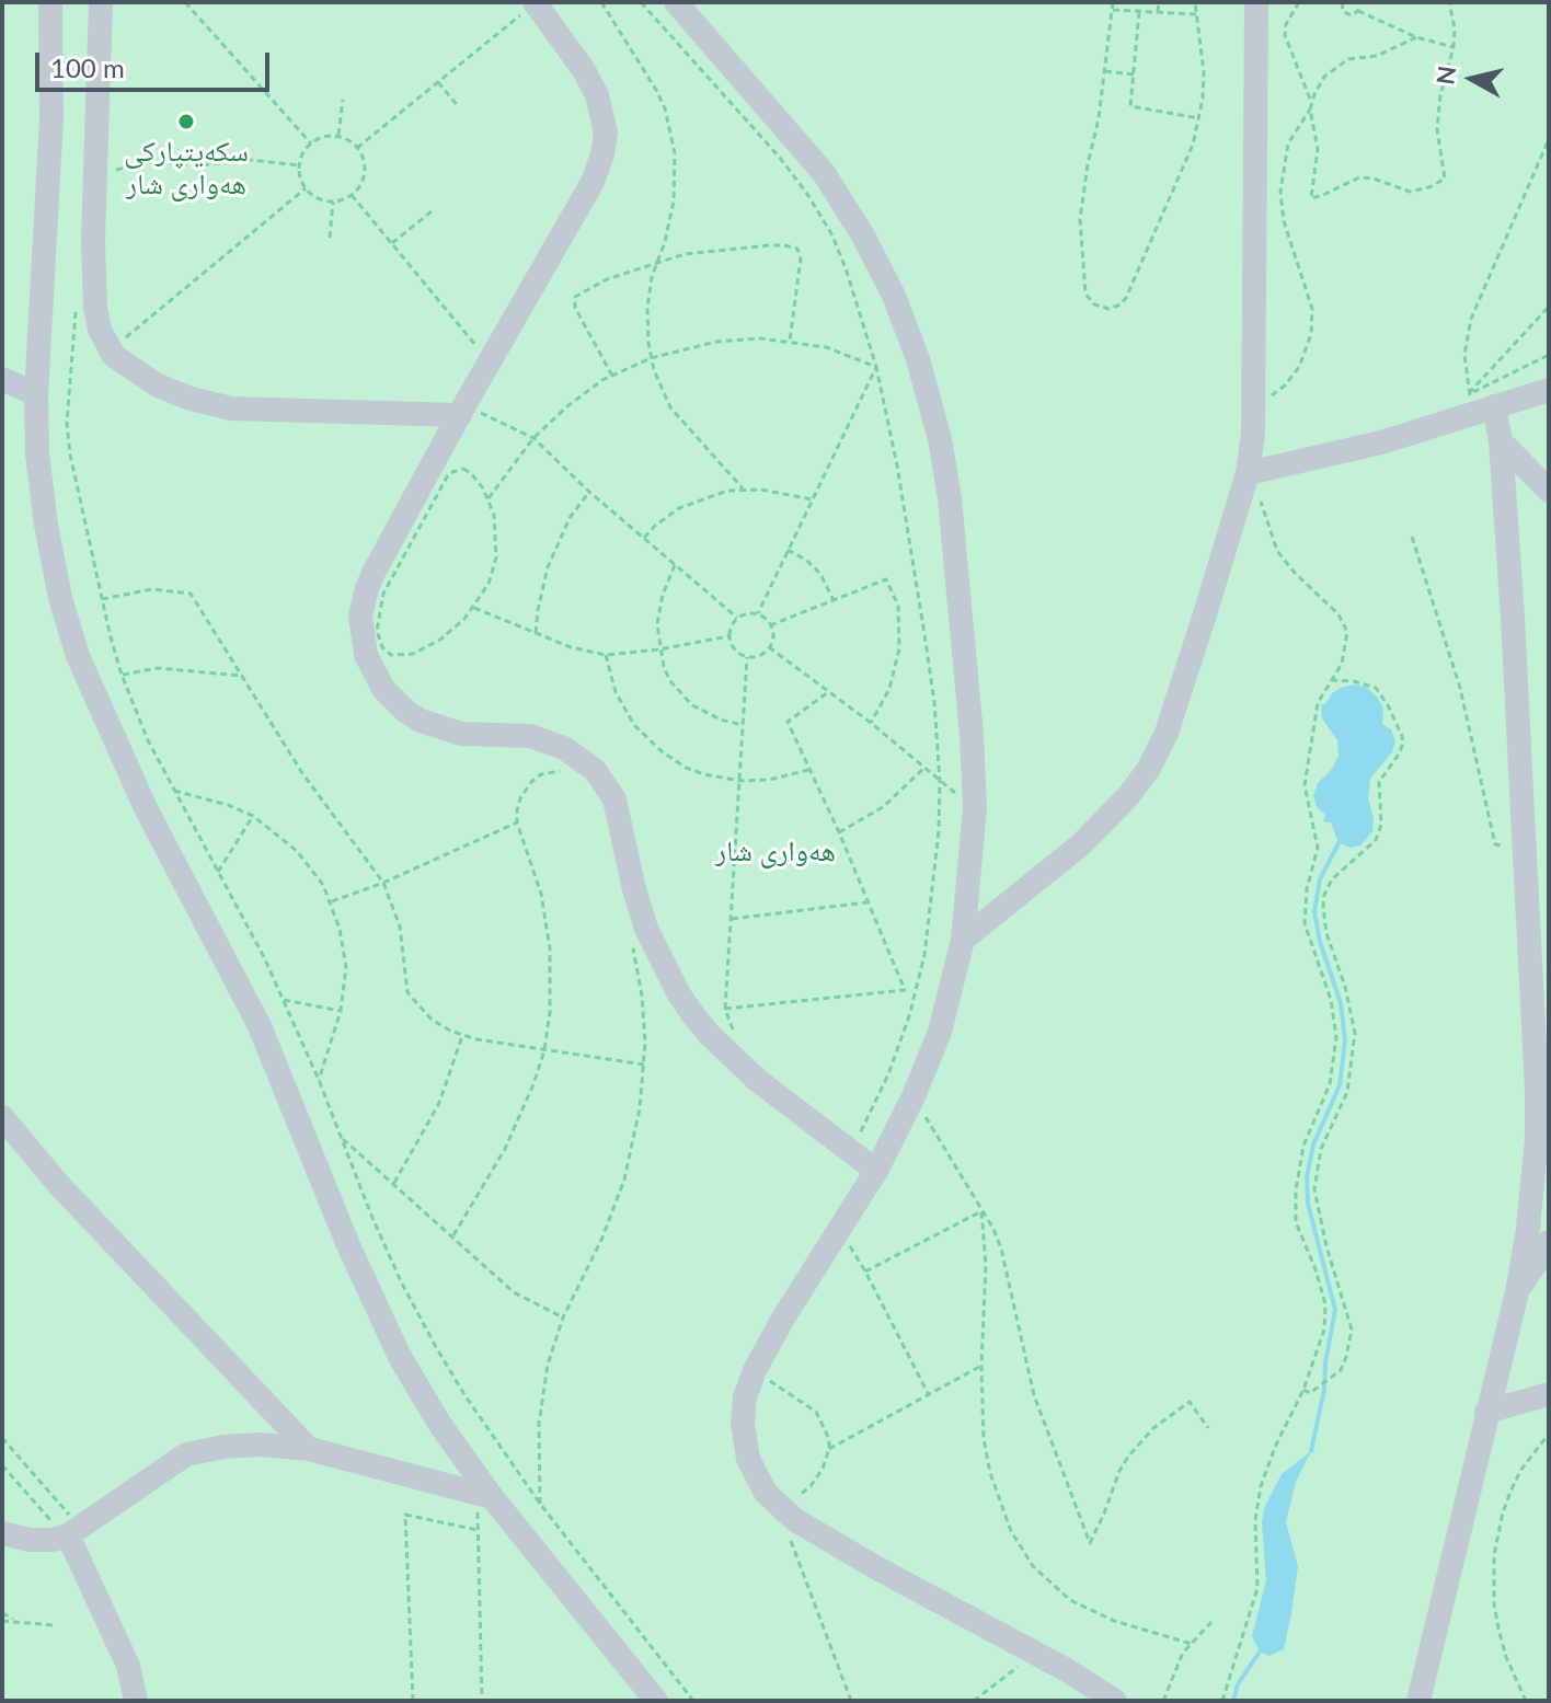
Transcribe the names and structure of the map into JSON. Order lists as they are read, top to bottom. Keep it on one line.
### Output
{"parks":["هەواری شار"],"places":["سکەیتپارکی هەواری شار"],"scale_bar":"100 m","north":"left"}
